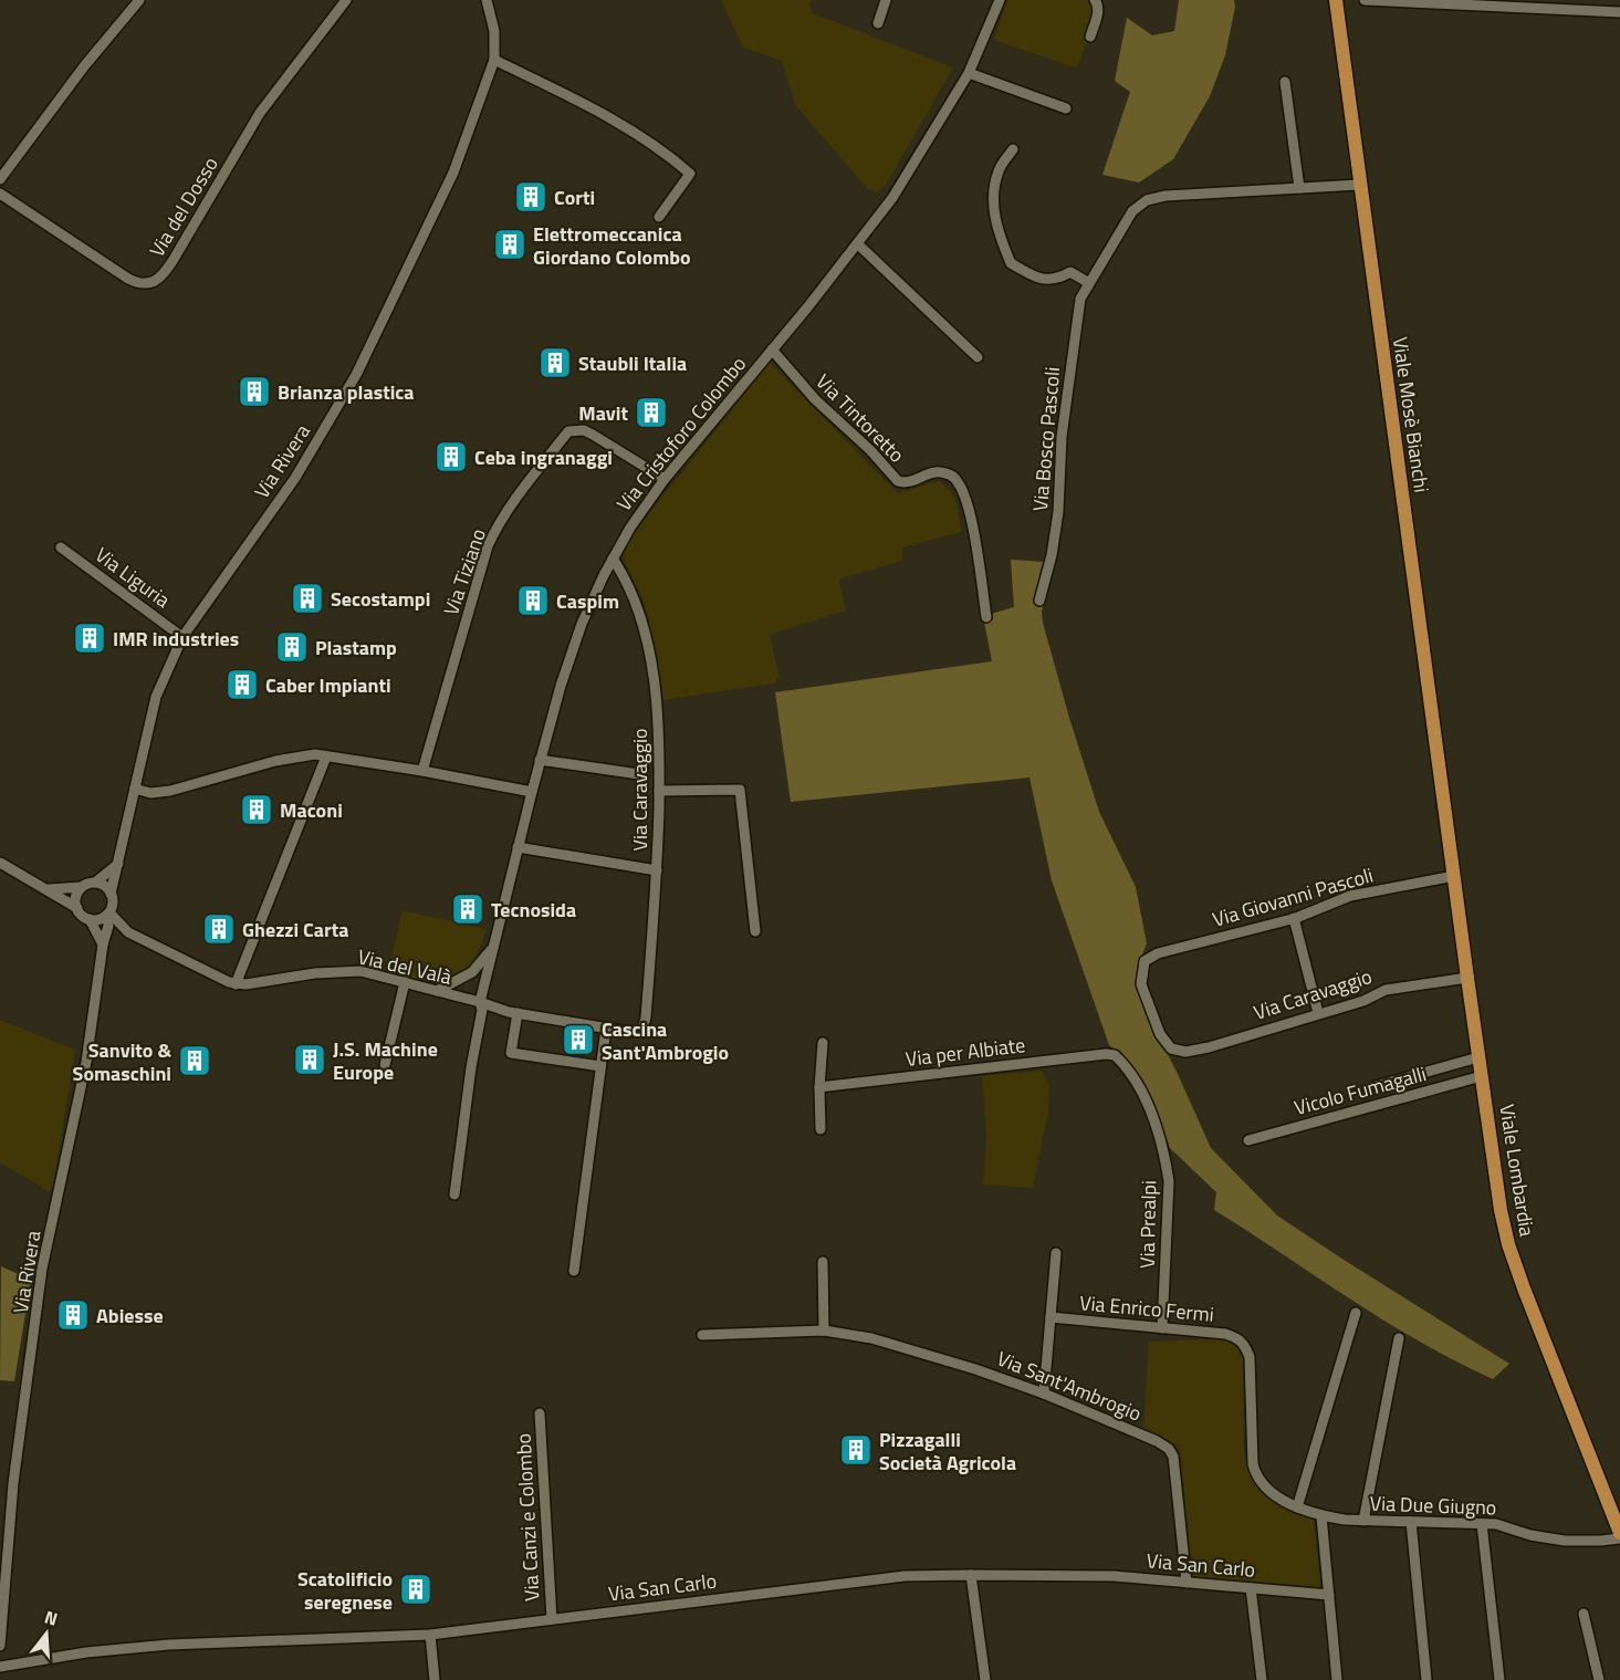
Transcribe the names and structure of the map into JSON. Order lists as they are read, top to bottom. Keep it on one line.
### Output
{"streets":{"main road":["Viale Mosè Bianchi","Viale Lombardia"],"street":["Via del Dosso","Via Tintoretto","Via Cristoforo Colombo","Via Bosco Pascoli","Via Rivera","Via Tiziano","Via Liguria","Via Caravaggio","Via Giovanni Pascoli","Via del Valà","Via per Albiate","Vicolo Fumagalli","Via Prealpi","Via Enrico Fermi","Via Sant'Ambrogio","Via Due Giugno","Via Canzi e Colombo","Via San Carlo"]},"crossings":[["Viale Mosè Bianchi","Via Bosco Pascoli"],["Viale Mosè Bianchi","Viale Lombardia"],["Via Tintoretto","Via Cristoforo Colombo"],["Via Cristoforo Colombo","Via Tiziano"],["Via Cristoforo Colombo","Via Caravaggio"],["Via Cristoforo Colombo","Via del Valà"],["Via Rivera","Via Liguria"],["Via Rivera","Via del Valà"],["Via Caravaggio","Via Giovanni Pascoli"],["Via Caravaggio","Via del Valà"],["Via Caravaggio","Viale Lombardia"],["Via Giovanni Pascoli","Viale Lombardia"],["Via per Albiate","Via Prealpi"],["Vicolo Fumagalli","Viale Lombardia"],["Via Prealpi","Via Enrico Fermi"],["Via Enrico Fermi","Via Due Giugno"],["Via Sant'Ambrogio","Via San Carlo"],["Via Canzi e Colombo","Via San Carlo"]],"places":{"building":["Corti","Elettromeccanica Giordano Colombo","Staubli Italia","Brianza plastica","Mavit","Ceba ingranaggi","Secostampi","Caspim","IMR industries","Plastamp","Caber Impianti","Maconi","Tecnosida","Ghezzi Carta","Cascina Sant'Ambrogio","J.S. Machine Europe","Sanvito & Somaschini","Abiesse","Pizzagalli Società Agricola","Scatolificio seregnese"]},"north":"top"}
